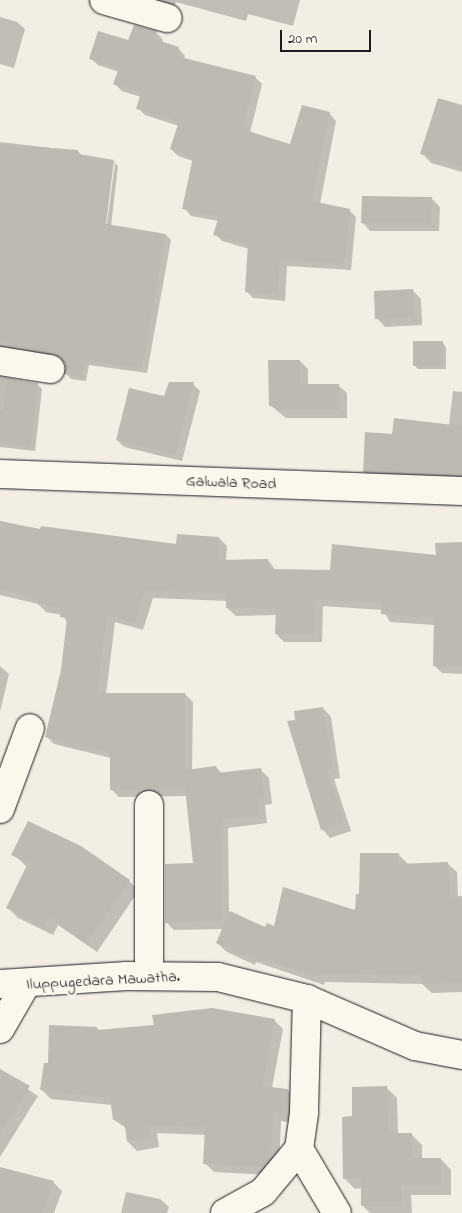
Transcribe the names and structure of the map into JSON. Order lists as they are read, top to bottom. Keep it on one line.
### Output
{"streets":{"street":["Galwala Road","Iluppugedara Mawatha."]},"scale_bar":"20 m"}
